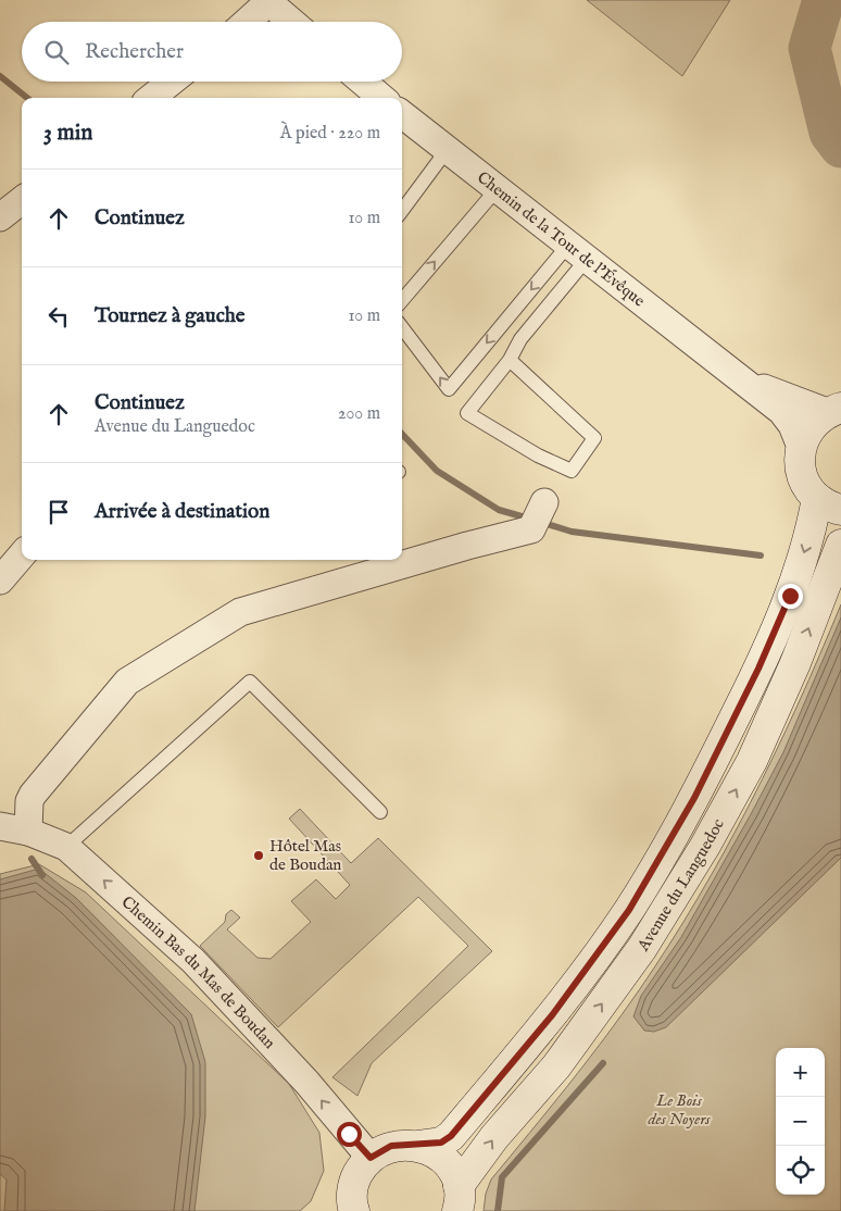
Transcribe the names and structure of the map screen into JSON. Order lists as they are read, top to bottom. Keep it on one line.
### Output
{"streets":{"street":["Chemin de la Tour de l'Évêque","Avenue du Languedoc","Chemin Bas du Mas de Boudan"]},"crossings":[["Avenue du Languedoc","Chemin Bas du Mas de Boudan"]],"one_way":["Chemin Bas du Mas de Boudan"],"parks":["Le Bois des Noyers"],"places":["Hôtel Mas de Boudan"],"page":{"search":"Rechercher","heading":["3 min","À pied · 220 m"],"list":[["Continuez","10 m"],["Tournez à gauche","10 m"],["Continuez","Avenue du Languedoc","200 m"],"Arrivée à destination"],"map_buttons":["+","−"]}}
